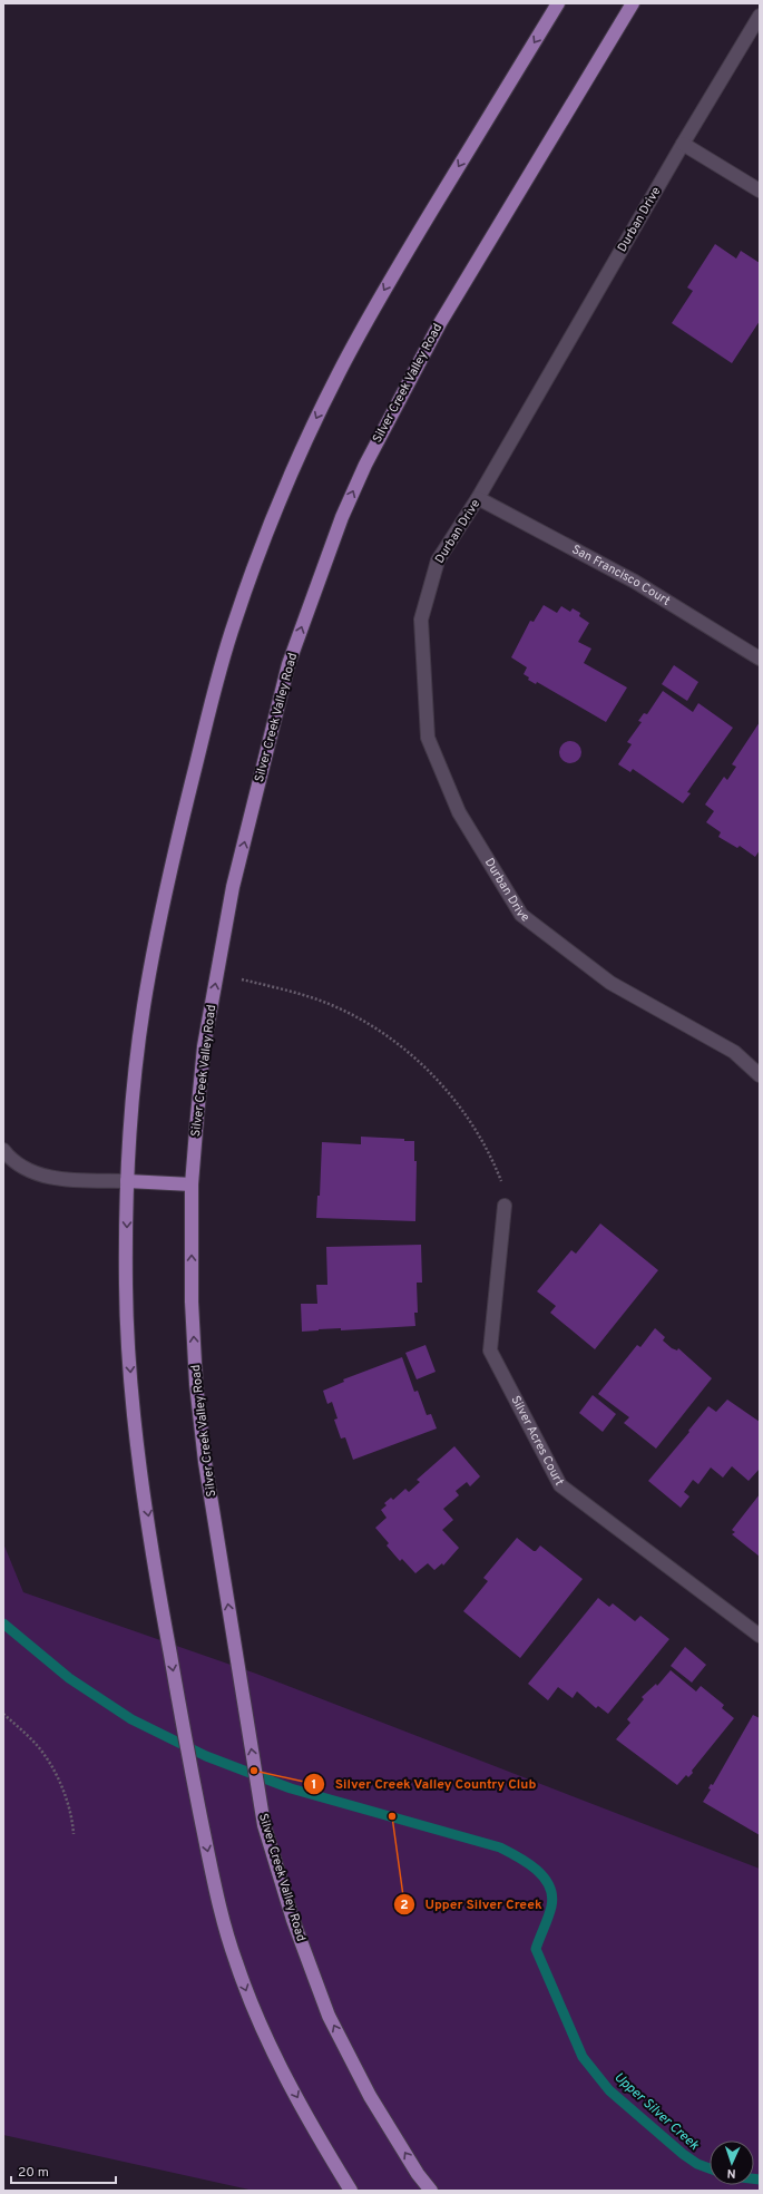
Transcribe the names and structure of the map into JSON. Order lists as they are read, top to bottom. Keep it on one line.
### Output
{"streets":{"main road":["Silver Creek Valley Road"],"street":["Durban Drive","San Francisco Court","Silver Acres Court"]},"crossings":[["Durban Drive","San Francisco Court"]],"water":["Upper Silver Creek"],"places":["Silver Creek Valley Country Club","Upper Silver Creek"],"scale_bar":"20 m","north":"bottom"}
